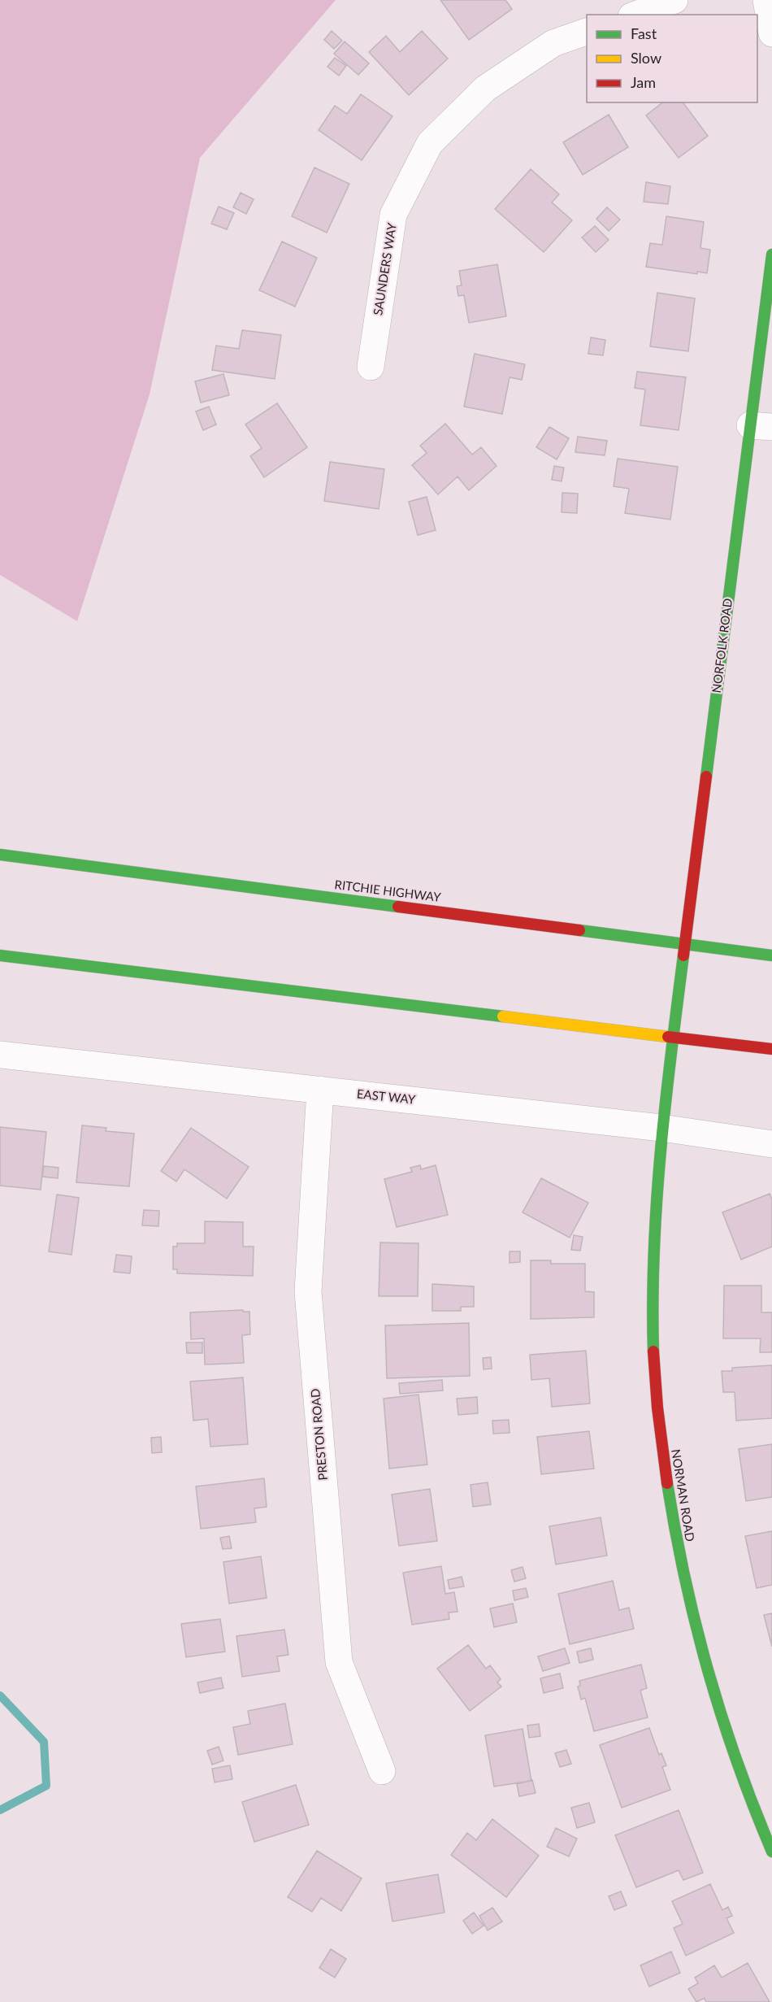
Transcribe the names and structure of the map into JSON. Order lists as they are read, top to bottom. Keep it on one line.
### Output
{"streets":{"street":["SAUNDERS WAY","NORFOLK ROAD","RITCHIE HIGHWAY","EAST WAY","PRESTON ROAD","NORMAN ROAD"]},"crossings":[["NORFOLK ROAD","RITCHIE HIGHWAY"],["NORFOLK ROAD","NORMAN ROAD"],["EAST WAY","PRESTON ROAD"],["EAST WAY","NORMAN ROAD"]],"legend":["Fast","Slow","Jam"]}
